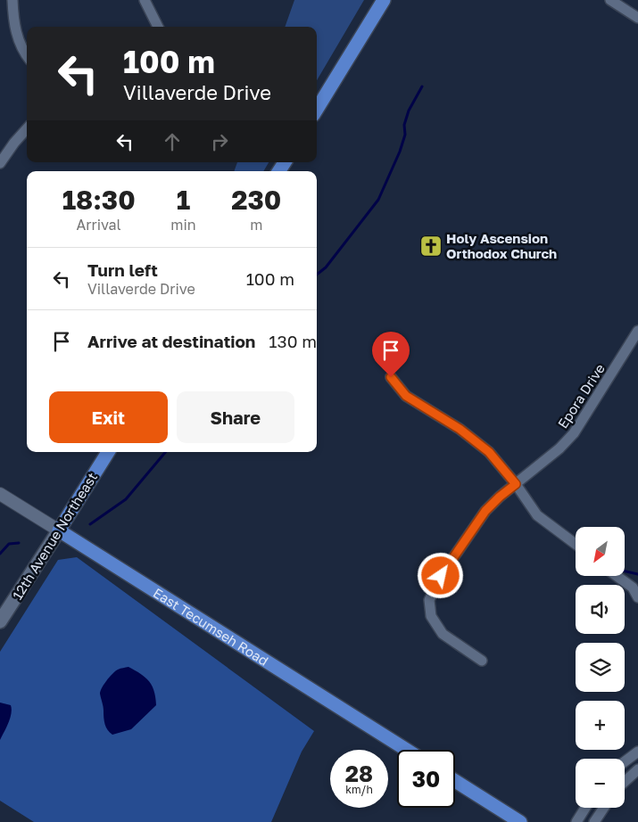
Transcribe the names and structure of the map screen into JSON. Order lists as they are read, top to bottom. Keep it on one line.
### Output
{"streets":{"main road":["12th Avenue Northeast","East Tecumseh Road"],"street":["Epora Drive"]},"crossings":[["12th Avenue Northeast","East Tecumseh Road"]],"places":{"church":["Holy Ascension Orthodox Church"]},"north":"bottom left","page":{"turn":["100 m","Villaverde Drive"],"eta":["18:30","Arrival","1","min","230","m"],"list":[{"name":"Turn left","note":"Villaverde Drive","value":"100 m"},{"name":"Arrive at destination","value":"130 m"}],"buttons":["Exit","Share"],"map_buttons":["+","−"],"speed":"28 km/h","limit":"30"}}
